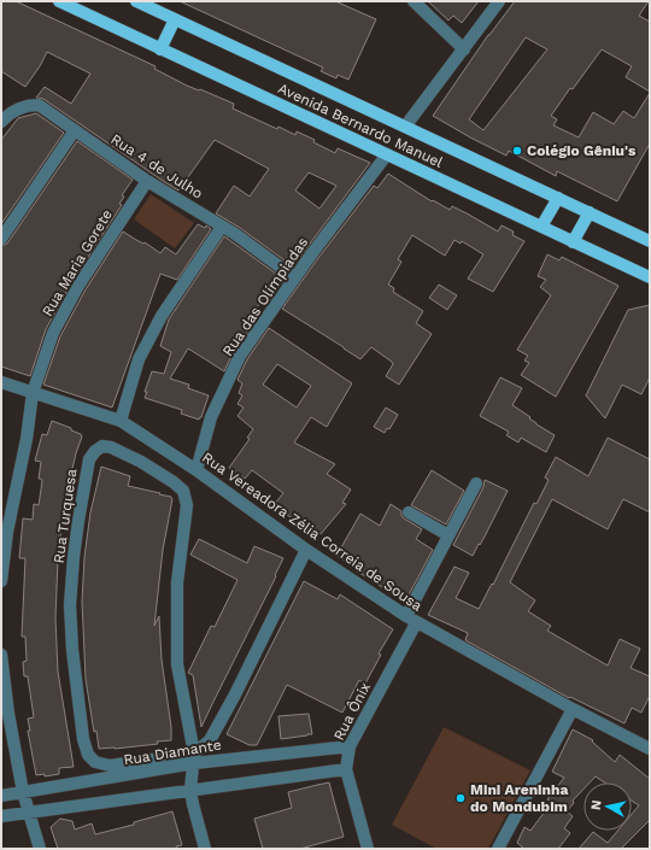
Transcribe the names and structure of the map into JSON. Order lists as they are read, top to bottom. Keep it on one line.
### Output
{"streets":{"main road":["Avenida Bernardo Manuel"],"street":["Rua 4 de Julho","Rua Maria Gorete","Rua das Olímpiadas","Rua Turquesa","Rua Vereadora Zélia Correia de Sousa","Rua Ônix","Rua Diamante"]},"crossings":[["Avenida Bernardo Manuel","Rua das Olímpiadas"],["Rua 4 de Julho","Rua Maria Gorete"],["Rua 4 de Julho","Rua das Olímpiadas"],["Rua Maria Gorete","Rua Vereadora Zélia Correia de Sousa"],["Rua das Olímpiadas","Rua Vereadora Zélia Correia de Sousa"],["Rua Turquesa","Rua Diamante"],["Rua Vereadora Zélia Correia de Sousa","Rua Ônix"],["Rua Ônix","Rua Diamante"]],"places":["Colégio Gêniu's","Mini Areninha do Mondubim"],"north":"left"}
